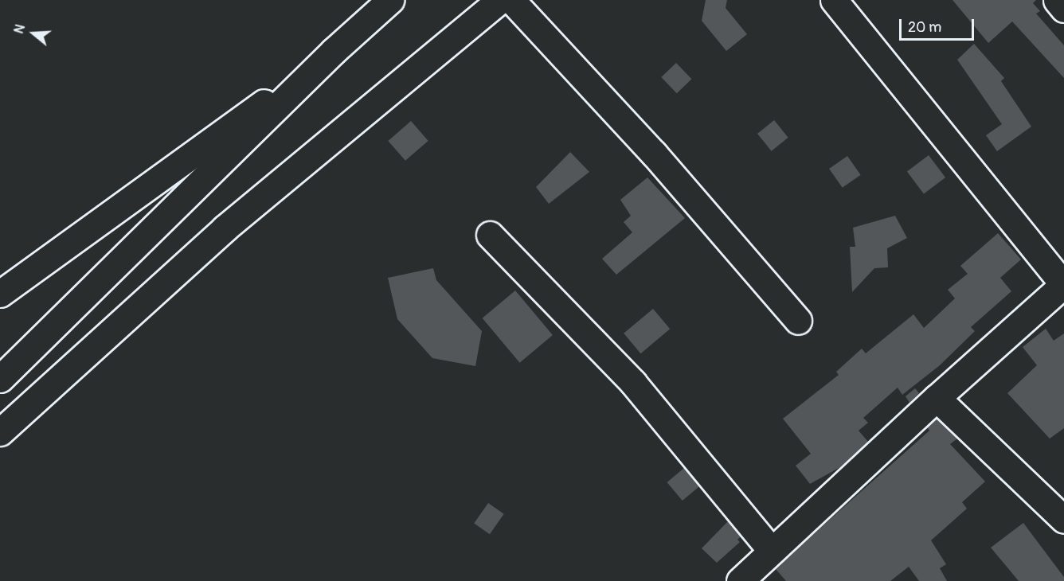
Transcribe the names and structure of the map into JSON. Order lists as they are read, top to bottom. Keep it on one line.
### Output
{"scale_bar":"20 m","north":"left"}
